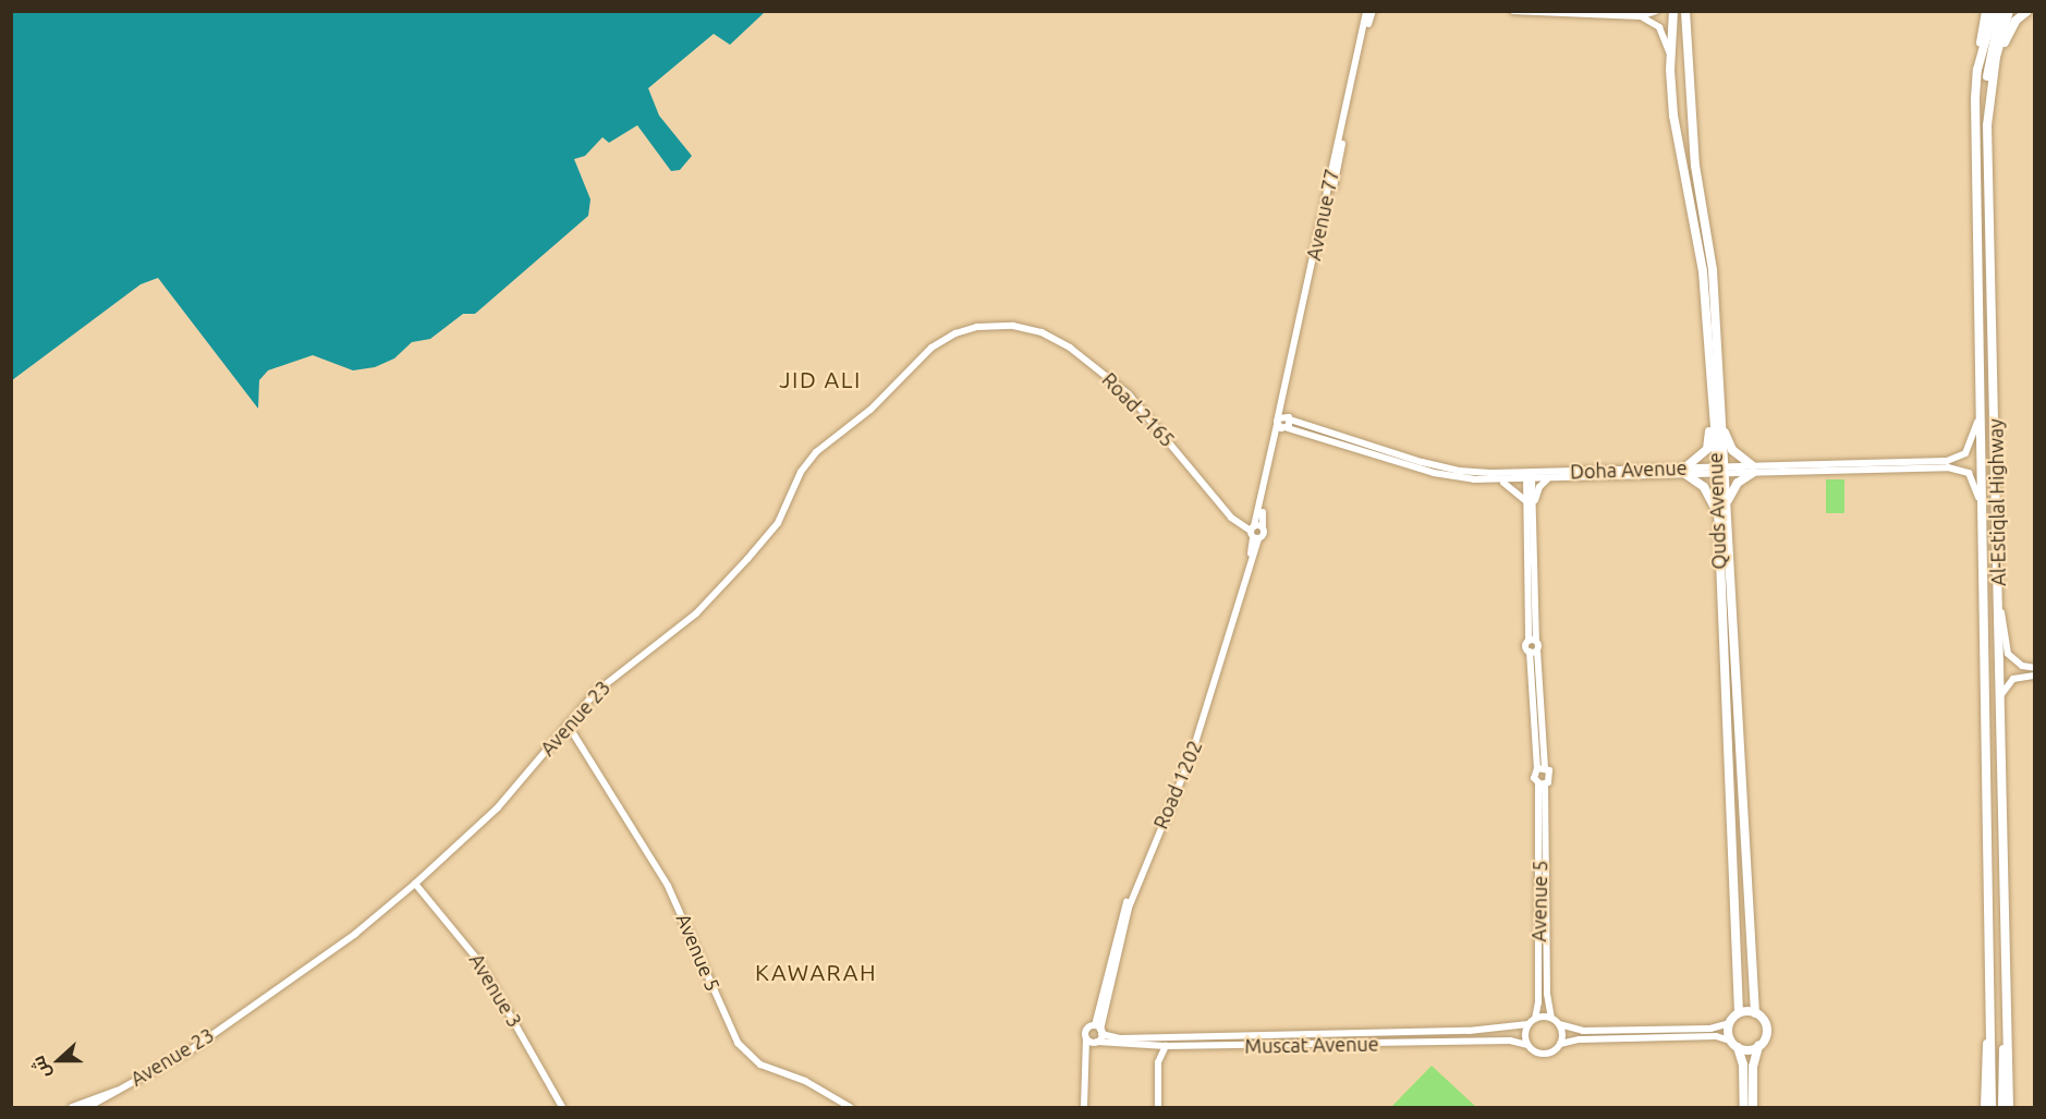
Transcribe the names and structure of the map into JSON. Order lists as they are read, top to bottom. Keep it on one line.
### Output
{"streets":{"main road":["Al-Estiqlal Highway","Quds Avenue"],"street":["Avenue 77","Road 2165","Doha Avenue","Avenue 23","Road 1202","Avenue 5","Avenue 3","Muscat Avenue"]},"crossings":[["Avenue 77","Road 2165"],["Avenue 77","Doha Avenue"],["Avenue 77","Road 1202"],["Road 2165","Avenue 23"],["Road 2165","Road 1202"],["Doha Avenue","Al-Estiqlal Highway"],["Doha Avenue","Quds Avenue"],["Avenue 23","Avenue 5"],["Avenue 23","Avenue 3"],["Road 1202","Muscat Avenue"],["Avenue 5","Muscat Avenue"]],"districts":["JID ALI","KAWARAH"],"north":"left"}
